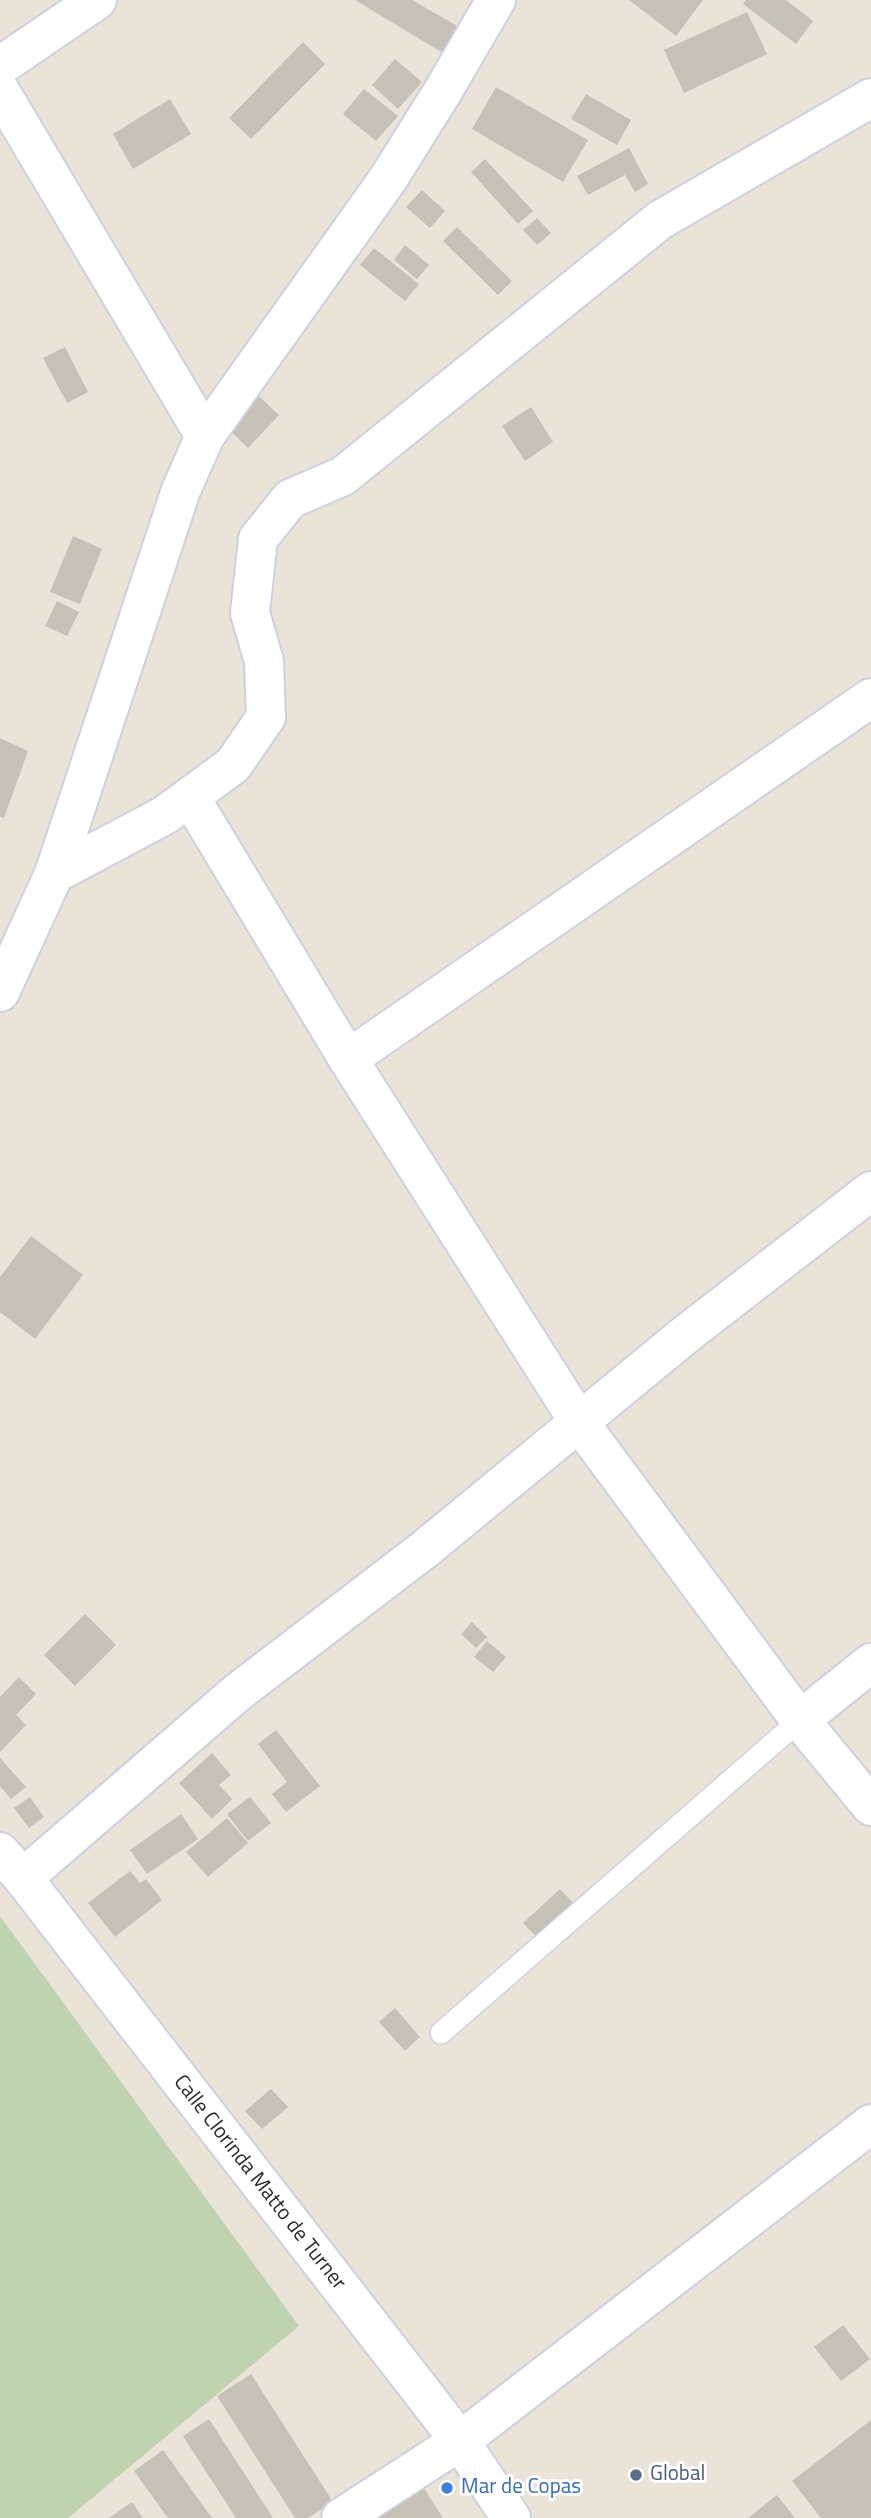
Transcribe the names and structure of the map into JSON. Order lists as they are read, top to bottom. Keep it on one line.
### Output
{"streets":{"street":["Calle Clorinda Matto de Turner"]},"places":["Global","Mar de Copas"]}
